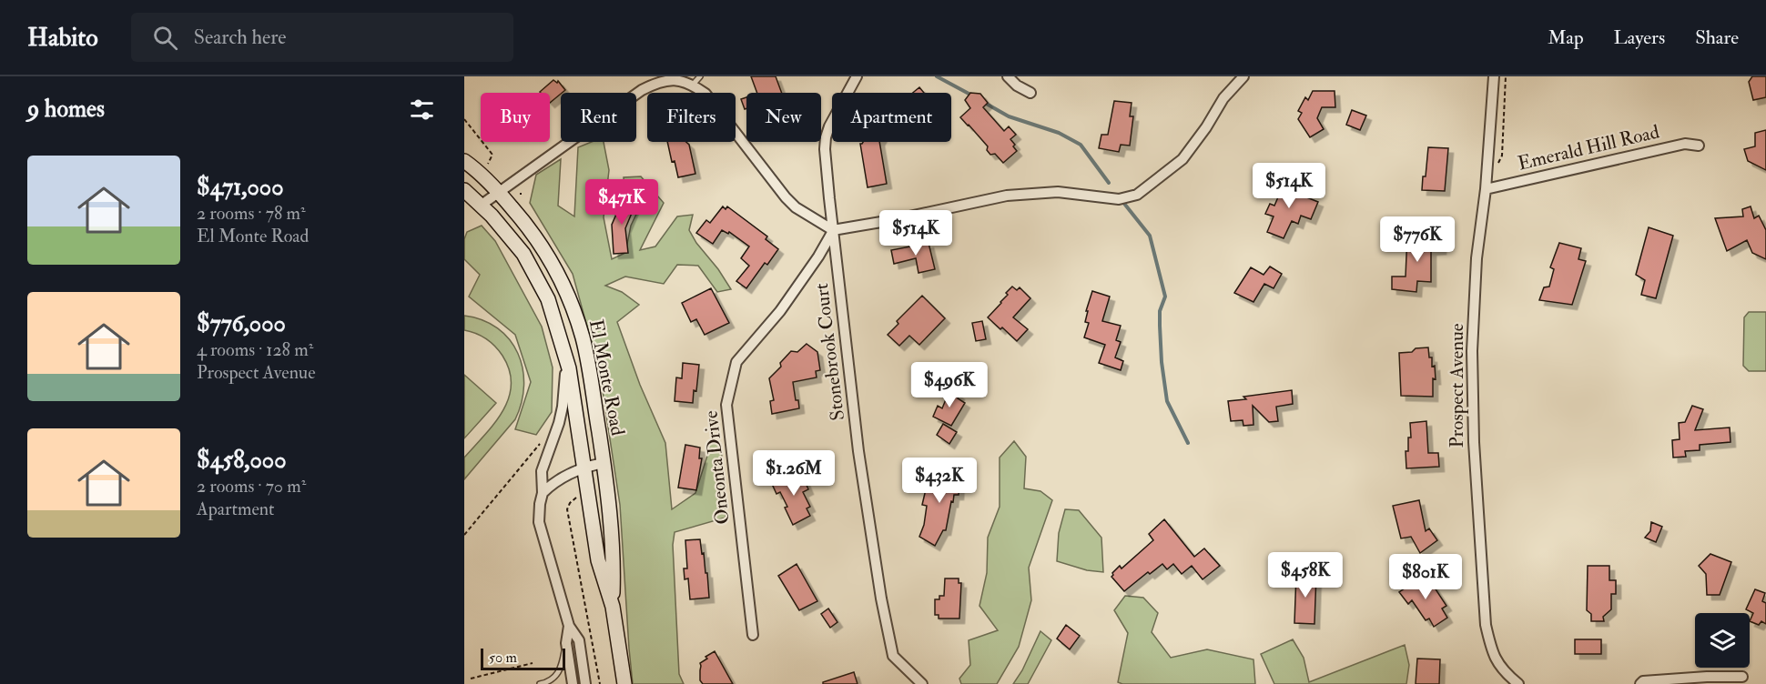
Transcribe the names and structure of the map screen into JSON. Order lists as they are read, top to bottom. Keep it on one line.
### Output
{"streets":{"street":["Emerald Hill Road","Stonebrook Court","El Monte Road","Prospect Avenue","Oneonta Drive"]},"crossings":[["Emerald Hill Road","Prospect Avenue"],["Stonebrook Court","Oneonta Drive"]],"scale_bar":"50 m","page":{"header":"Habito","search":"Search here","nav":["Map","Layers","Share"],"heading":"9 homes","chip":["Buy","Rent","Filters","New","Apartment"],"list":[{"name":"$471,000","note":"2 rooms · 78 m² · El Monte Road"},{"name":"$776,000","note":"4 rooms · 128 m² · Prospect Avenue"},{"name":"$458,000","note":"2 rooms · 70 m² · Apartment"}],"price":["$514K","$471K","$514K","$776K","$496K","$1.26M","$432K","$458K","$801K"],"scale":"50 m"}}
